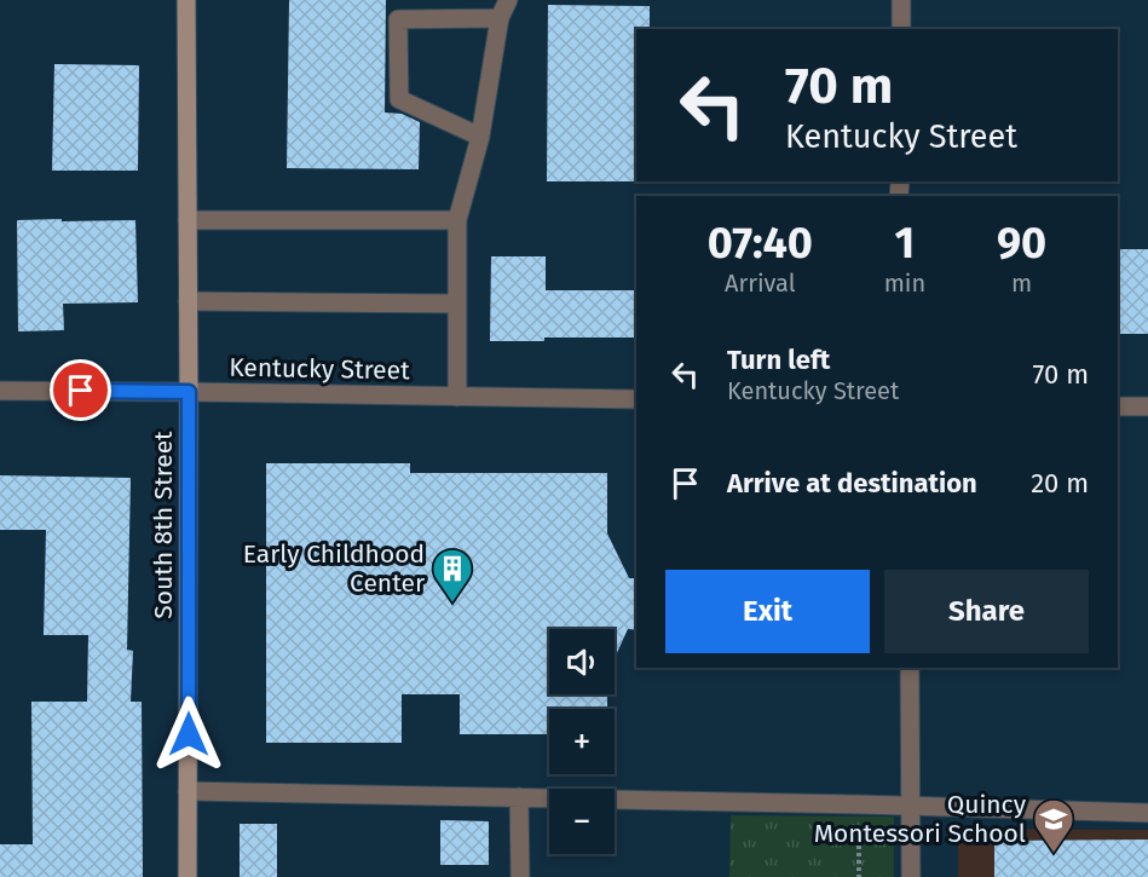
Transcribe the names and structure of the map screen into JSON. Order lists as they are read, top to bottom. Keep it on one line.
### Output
{"streets":{"street":["Kentucky Street","South 8th Street"]},"crossings":[["Kentucky Street","South 8th Street"]],"places":{"building":["Early Childhood Center"],"school or university":["Quincy Montessori School"]},"page":{"turn":["70 m","Kentucky Street"],"eta":["07:40","Arrival","1","min","90","m"],"list":[{"name":"Turn left","note":"Kentucky Street","value":"70 m"},{"name":"Arrive at destination","value":"20 m"}],"buttons":["Exit","Share"],"map_buttons":["+","−"]}}
